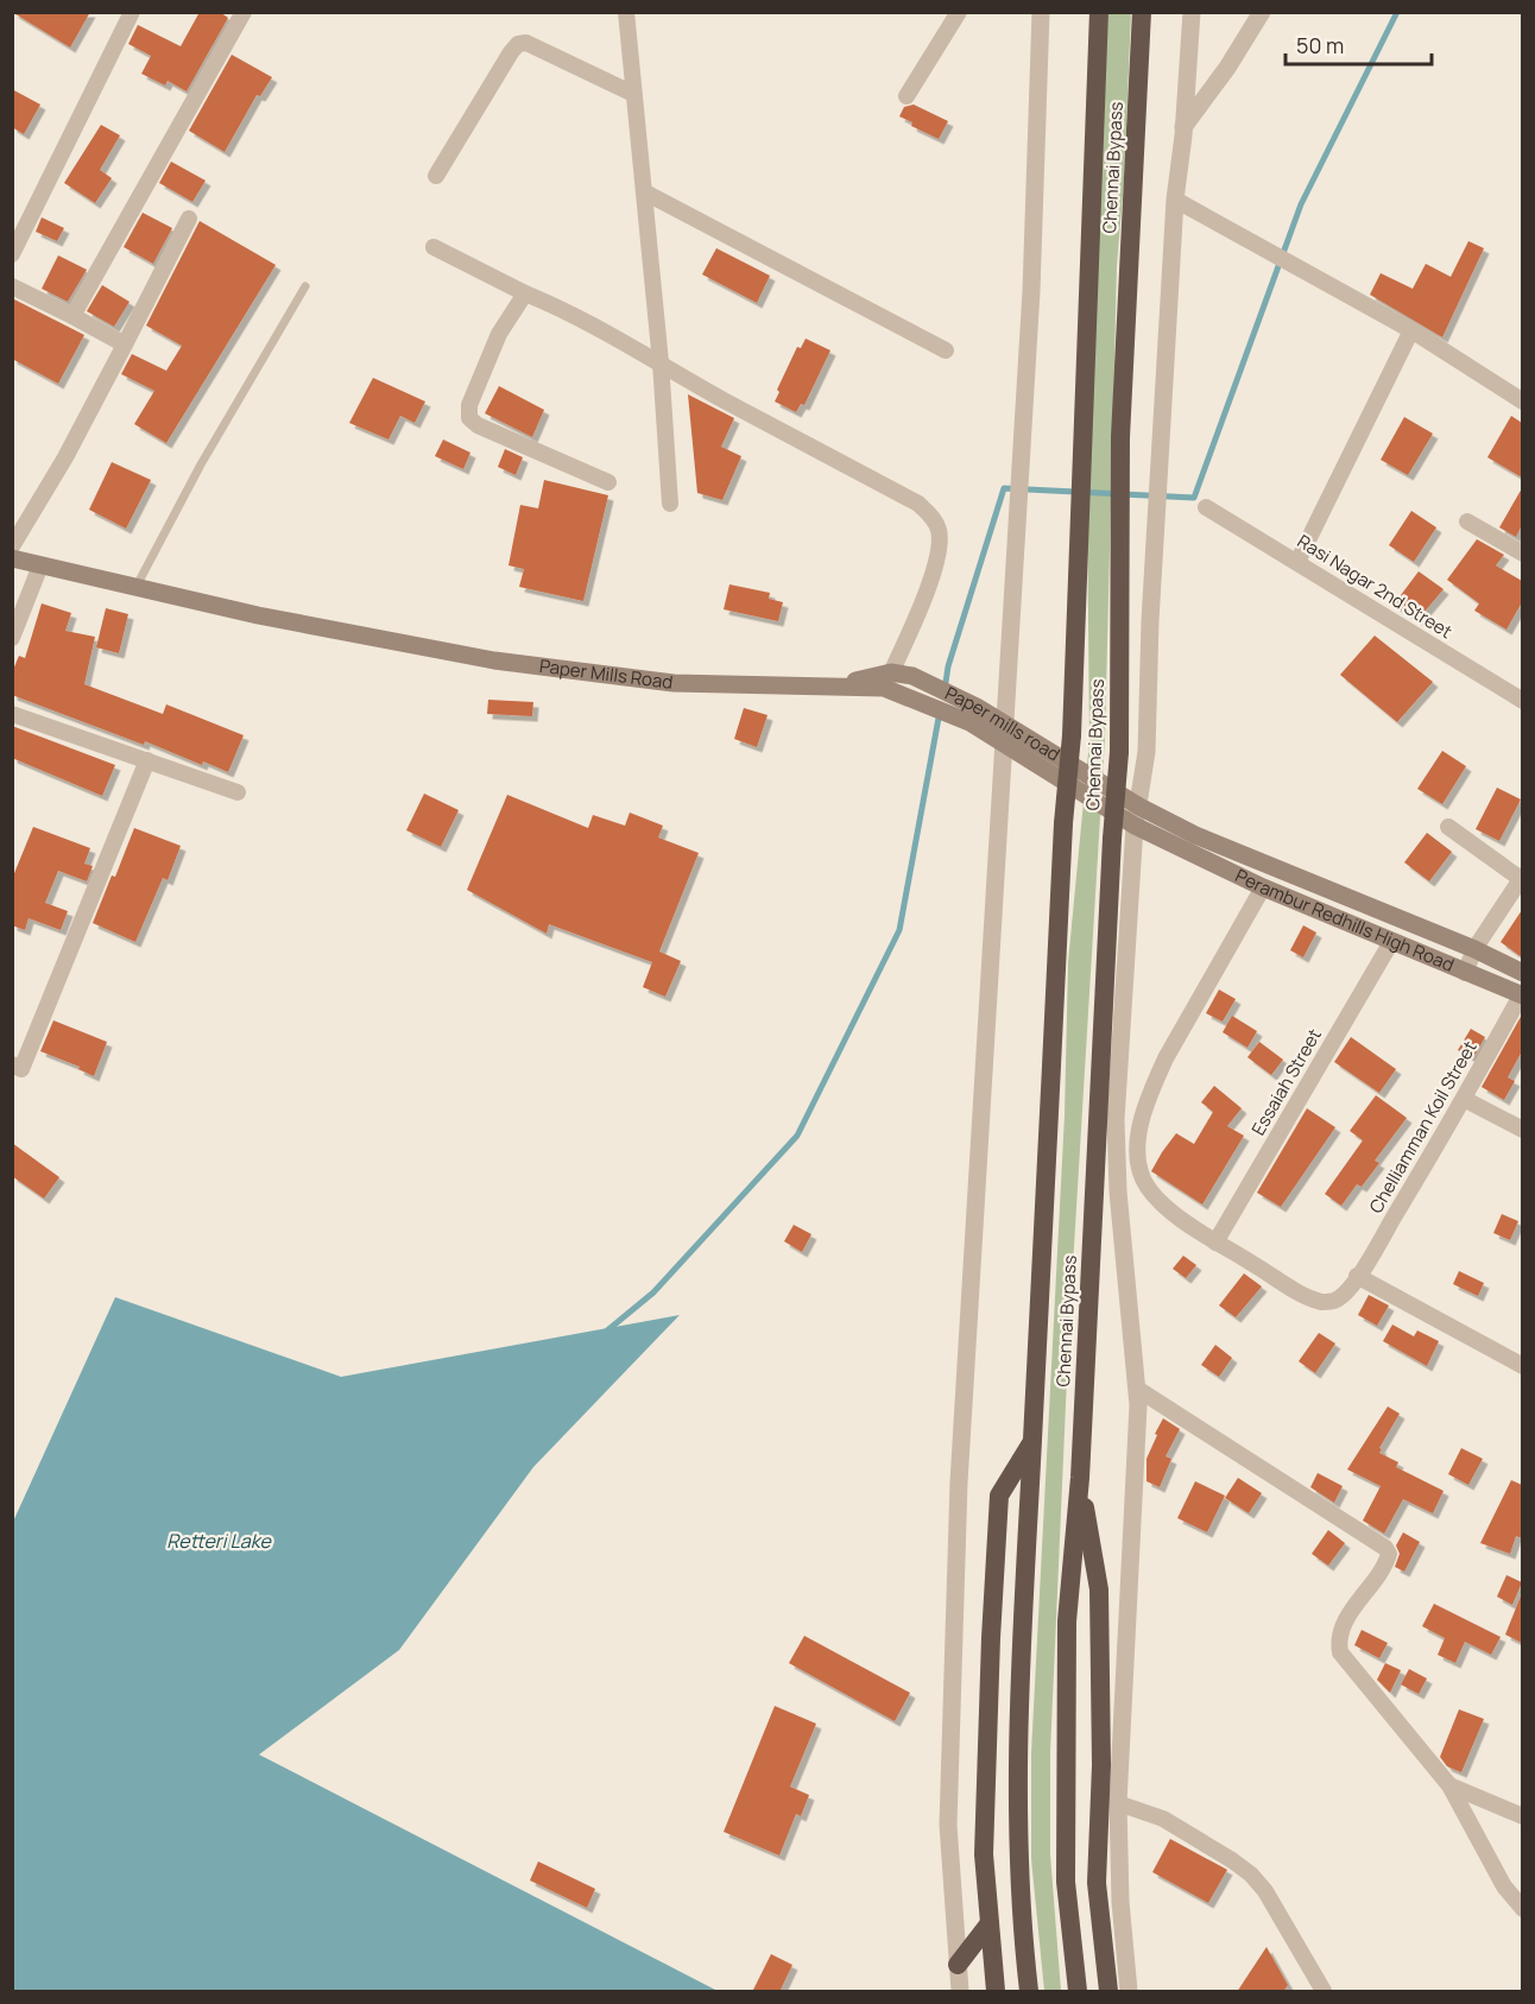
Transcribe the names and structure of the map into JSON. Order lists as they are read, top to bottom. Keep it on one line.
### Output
{"streets":{"highway":["Chennai Bypass"],"main road":["Paper Mills Road","Paper mills road","Perambur Redhills High Road"],"street":["Rasi Nagar 2nd Street","Essaiah Street","Chelliamman Koil Street"]},"crossings":[["Paper Mills Road","Paper mills road"],["Paper Mills Road","Perambur Redhills High Road"],["Paper mills road","Perambur Redhills High Road"],["Perambur Redhills High Road","Essaiah Street"],["Perambur Redhills High Road","Chelliamman Koil Street"],["Essaiah Street","Chelliamman Koil Street"]],"water":["Retteri Lake"],"scale_bar":"50 m"}
